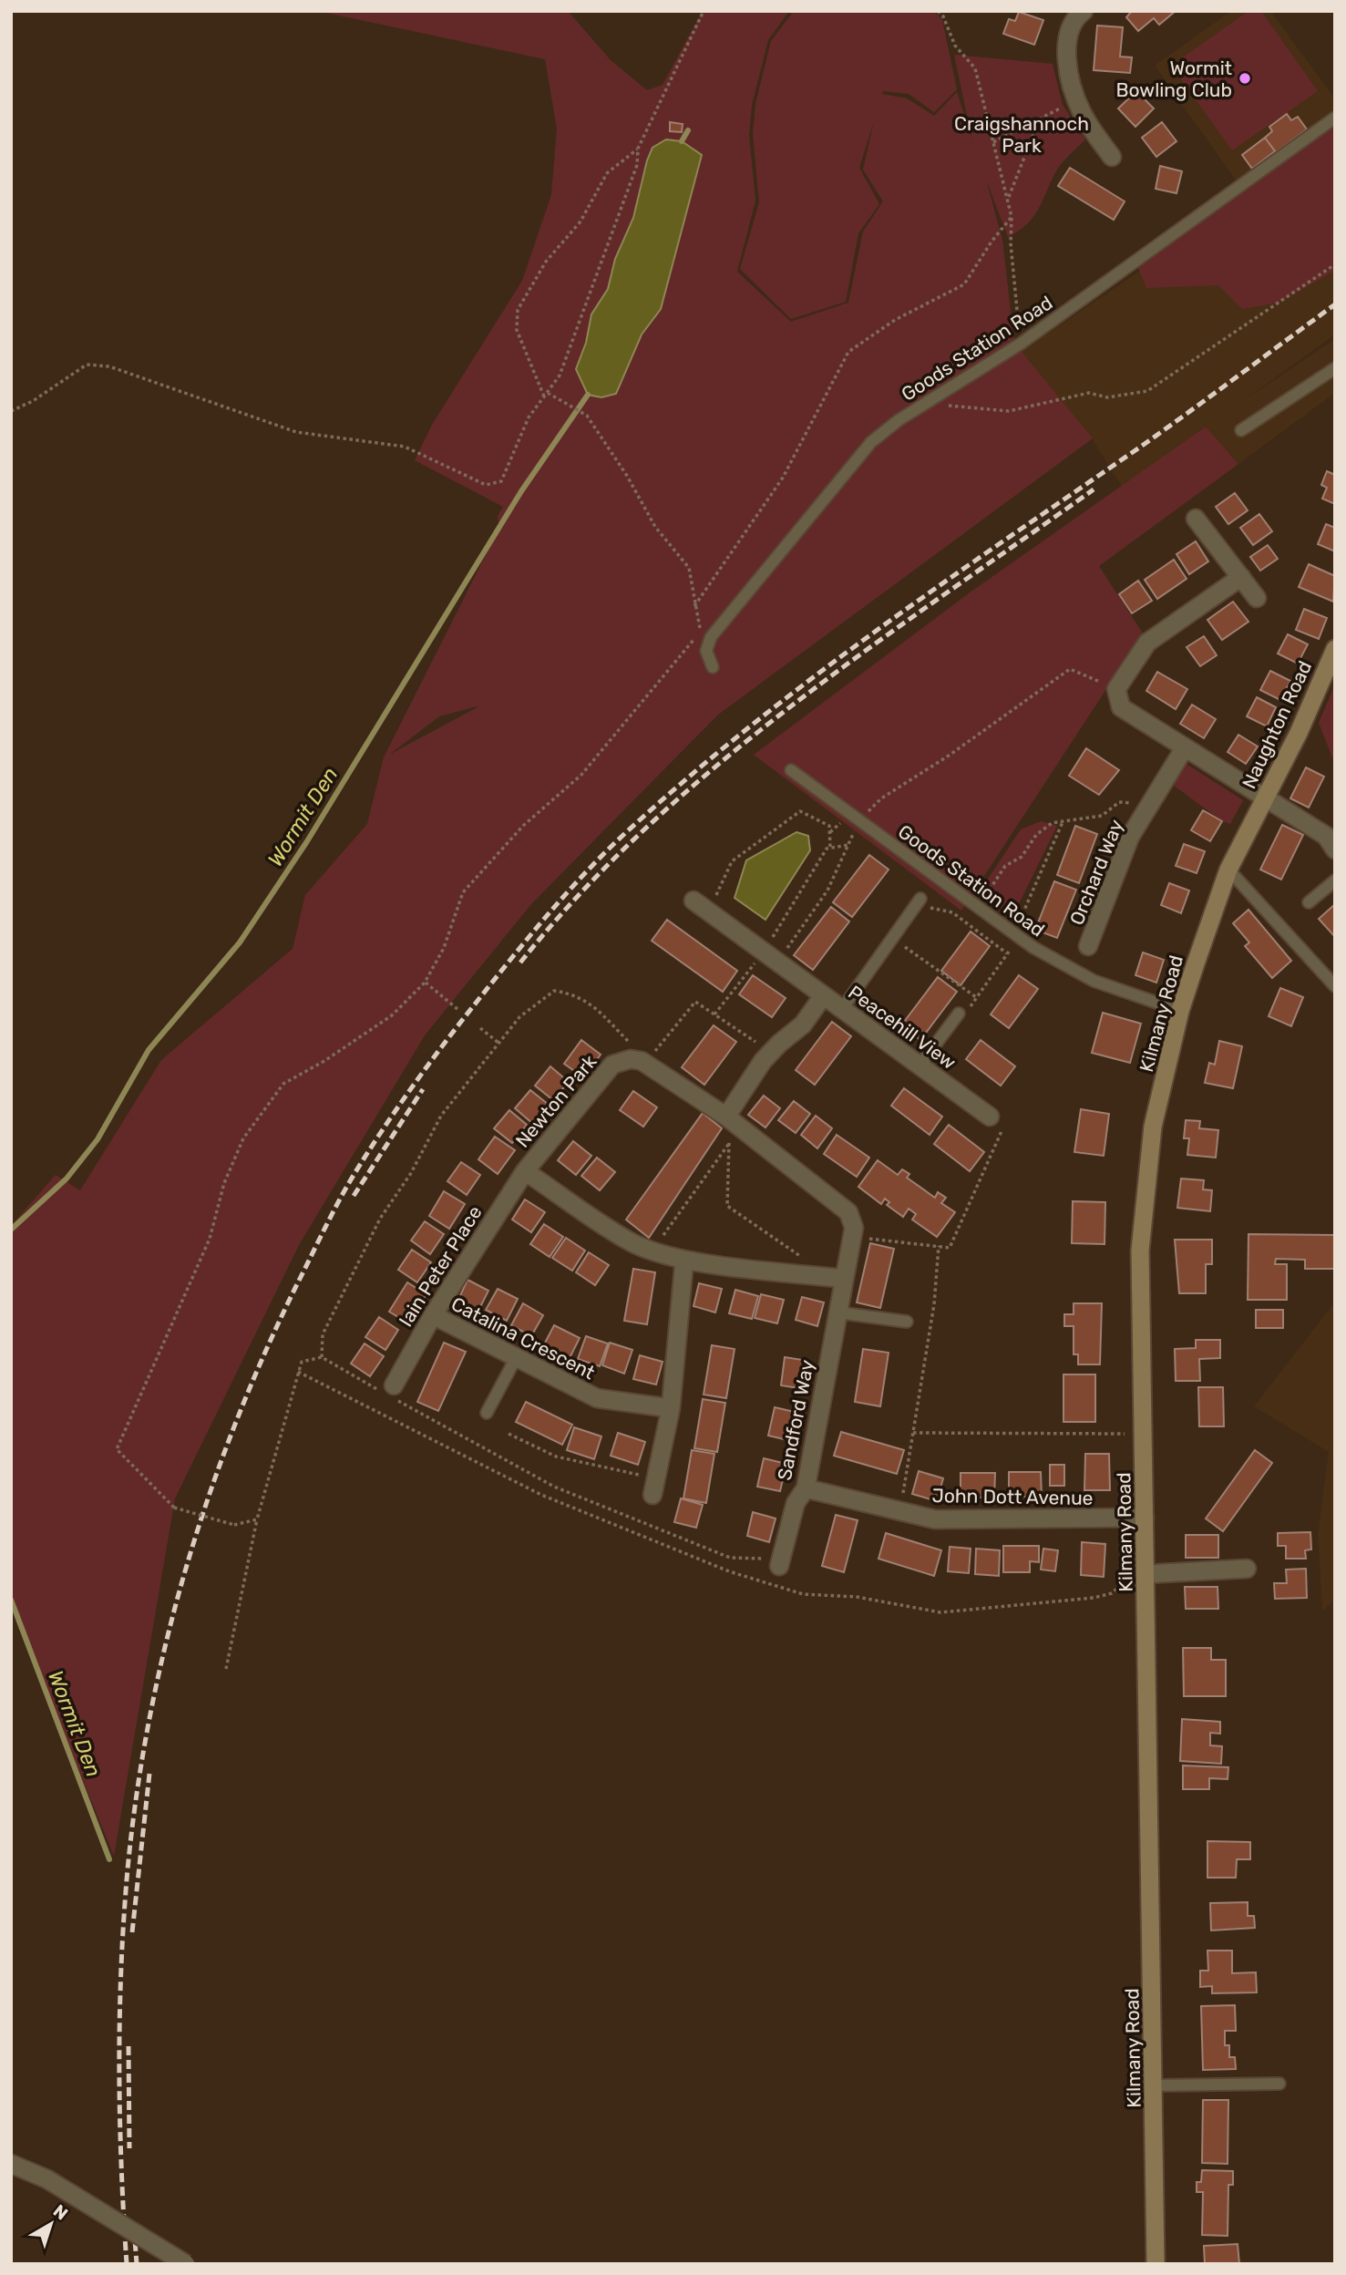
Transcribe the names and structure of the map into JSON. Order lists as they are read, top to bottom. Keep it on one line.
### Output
{"streets":{"main road":["Naughton Road","Kilmany Road"],"street":["Orchard Way","Peacehill View","Newton Park","Iain Peter Place","Catalina Crescent","Sandford Way","John Dott Avenue"],"lane":["Goods Station Road"]},"crossings":[["Goods Station Road","Kilmany Road"],["Naughton Road","Kilmany Road"],["Kilmany Road","John Dott Avenue"],["Newton Park","Iain Peter Place"],["Newton Park","Sandford Way"],["Iain Peter Place","Catalina Crescent"],["Sandford Way","John Dott Avenue"]],"water":["Wormit Den"],"parks":["Craigshannoch Park"],"places":["Wormit Bowling Club"],"north":"top right"}
